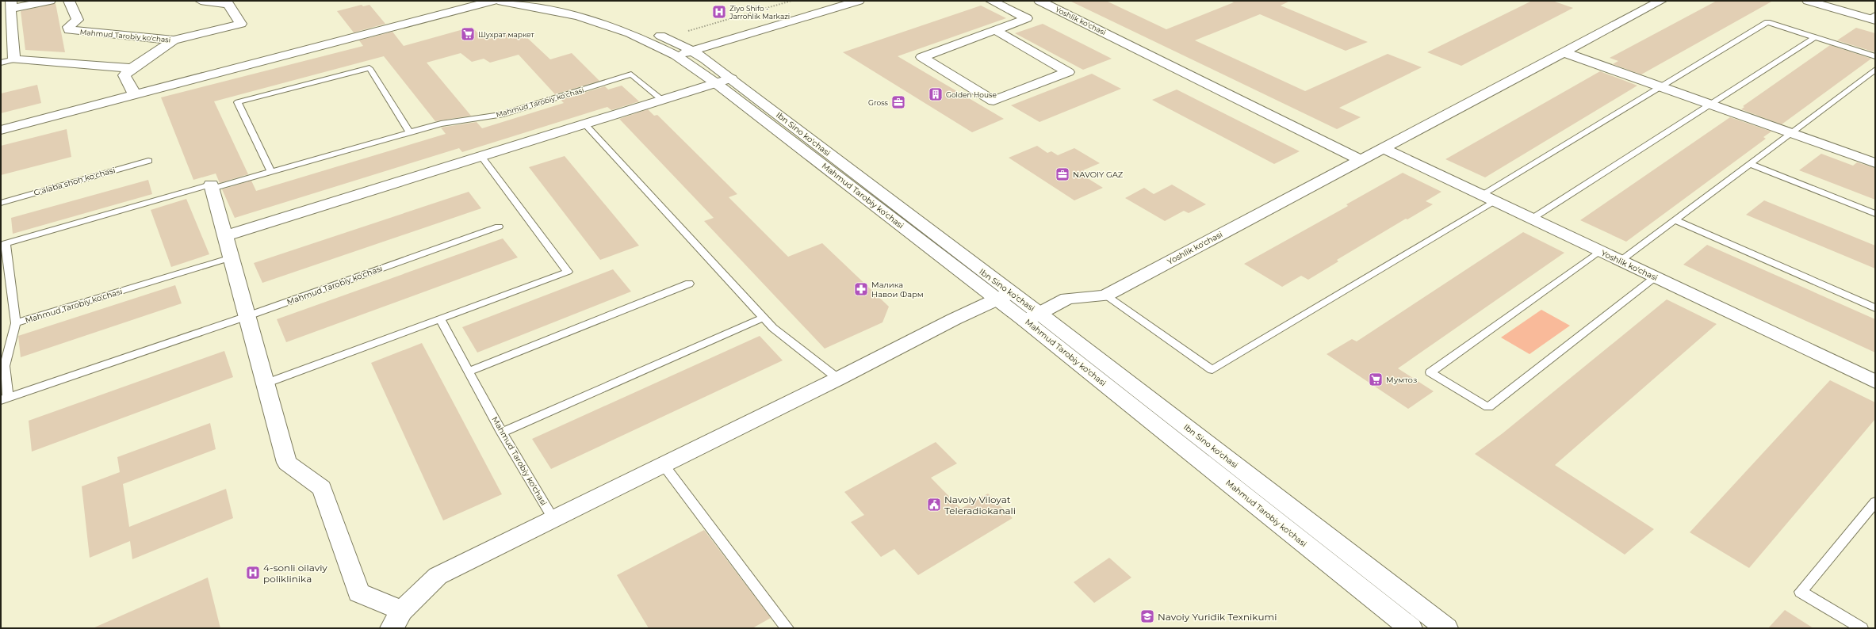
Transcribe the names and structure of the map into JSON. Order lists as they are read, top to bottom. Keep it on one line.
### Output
{"streets":{"street":["Yoshlik ko'chasi","Mahmud Tarobiy ko'chasi","Ibn Sino ko'chasi"],"lane":["G'alaba shoh ko'chasi"]},"crossings":[["Yoshlik ko'chasi","Mahmud Tarobiy ko'chasi"],["Yoshlik ko'chasi","Ibn Sino ko'chasi"],["Mahmud Tarobiy ko'chasi","Ibn Sino ko'chasi"]],"places":{"hospital":["Ziyo Shifo - Jarrohlik Markazi","4-sonli oilaviy poliklinika"],"supermarket":["Шухрат маркет","Мумтоз"],"building":["Golden House"],"office":["Gross","NAVOIY GAZ"],"pharmacy":["Малика Навои Фарм"],"public building":["Navoiy Viloyat Teleradiokanali"],"school or university":["Navoiy Yuridik Texnikumi"]}}
